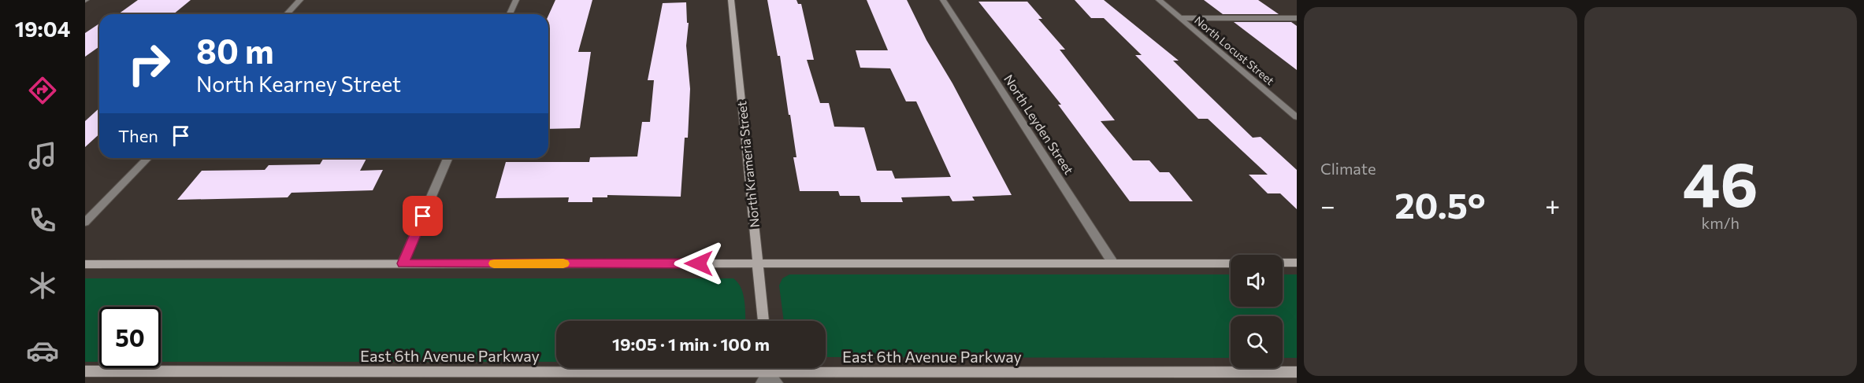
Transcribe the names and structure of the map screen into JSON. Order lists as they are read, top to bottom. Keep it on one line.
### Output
{"streets":{"main road":["North Krameria Street","East 6th Avenue Parkway"],"street":["North Locust Street","North Leyden Street"]},"page":{"tabs":"19:04","tile":["Climate",["46","km/h"]],"turn":["80 m","North Kearney Street"],"then":"Then","heat":["−","20.5°","+"],"limit":"50","trip":"19:05 · 1 min · 100 m"}}
